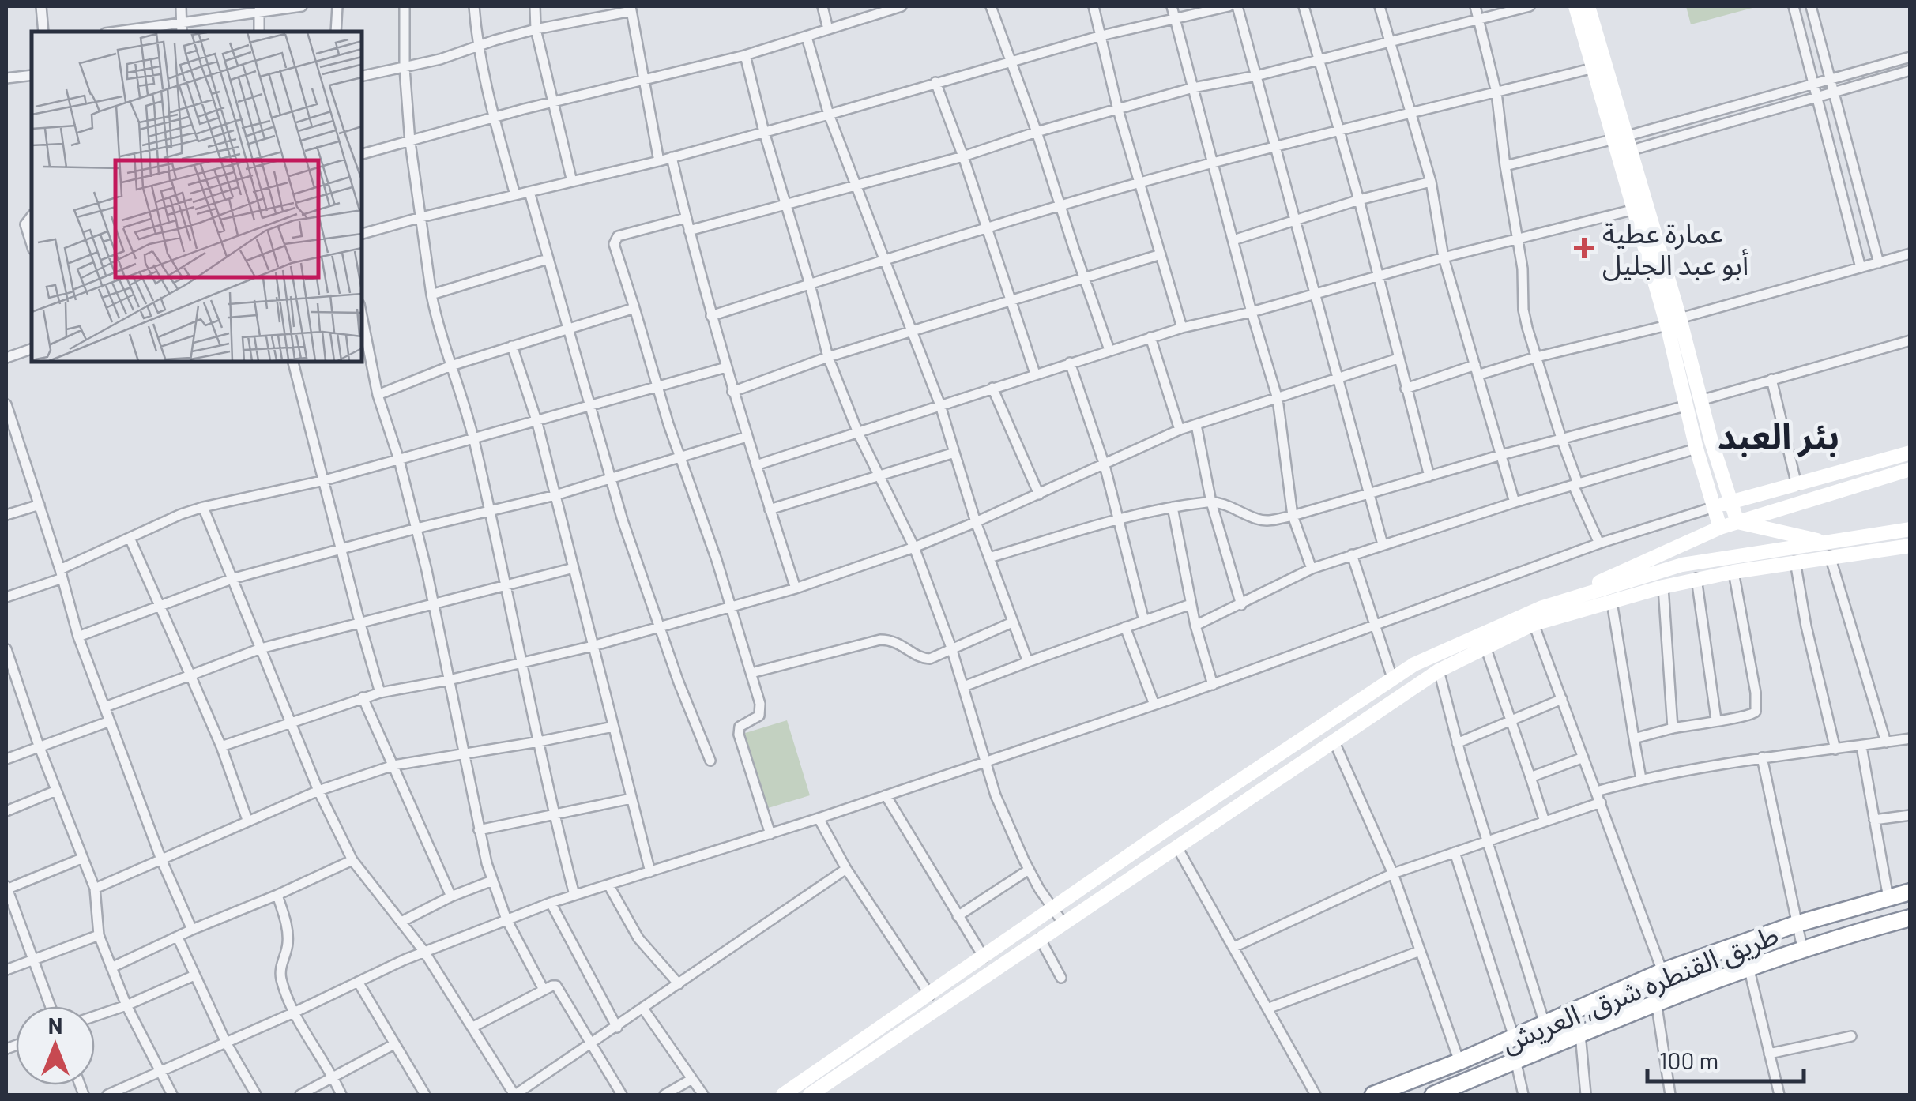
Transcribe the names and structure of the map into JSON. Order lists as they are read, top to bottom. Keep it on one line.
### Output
{"streets":{"highway":["طريق القنطره شرق, العريش"]},"districts":["بئر العبد"],"places":{"health":["عمارة عطية أبو عبد الجليل"]},"scale_bar":"100 m","north":"top"}
